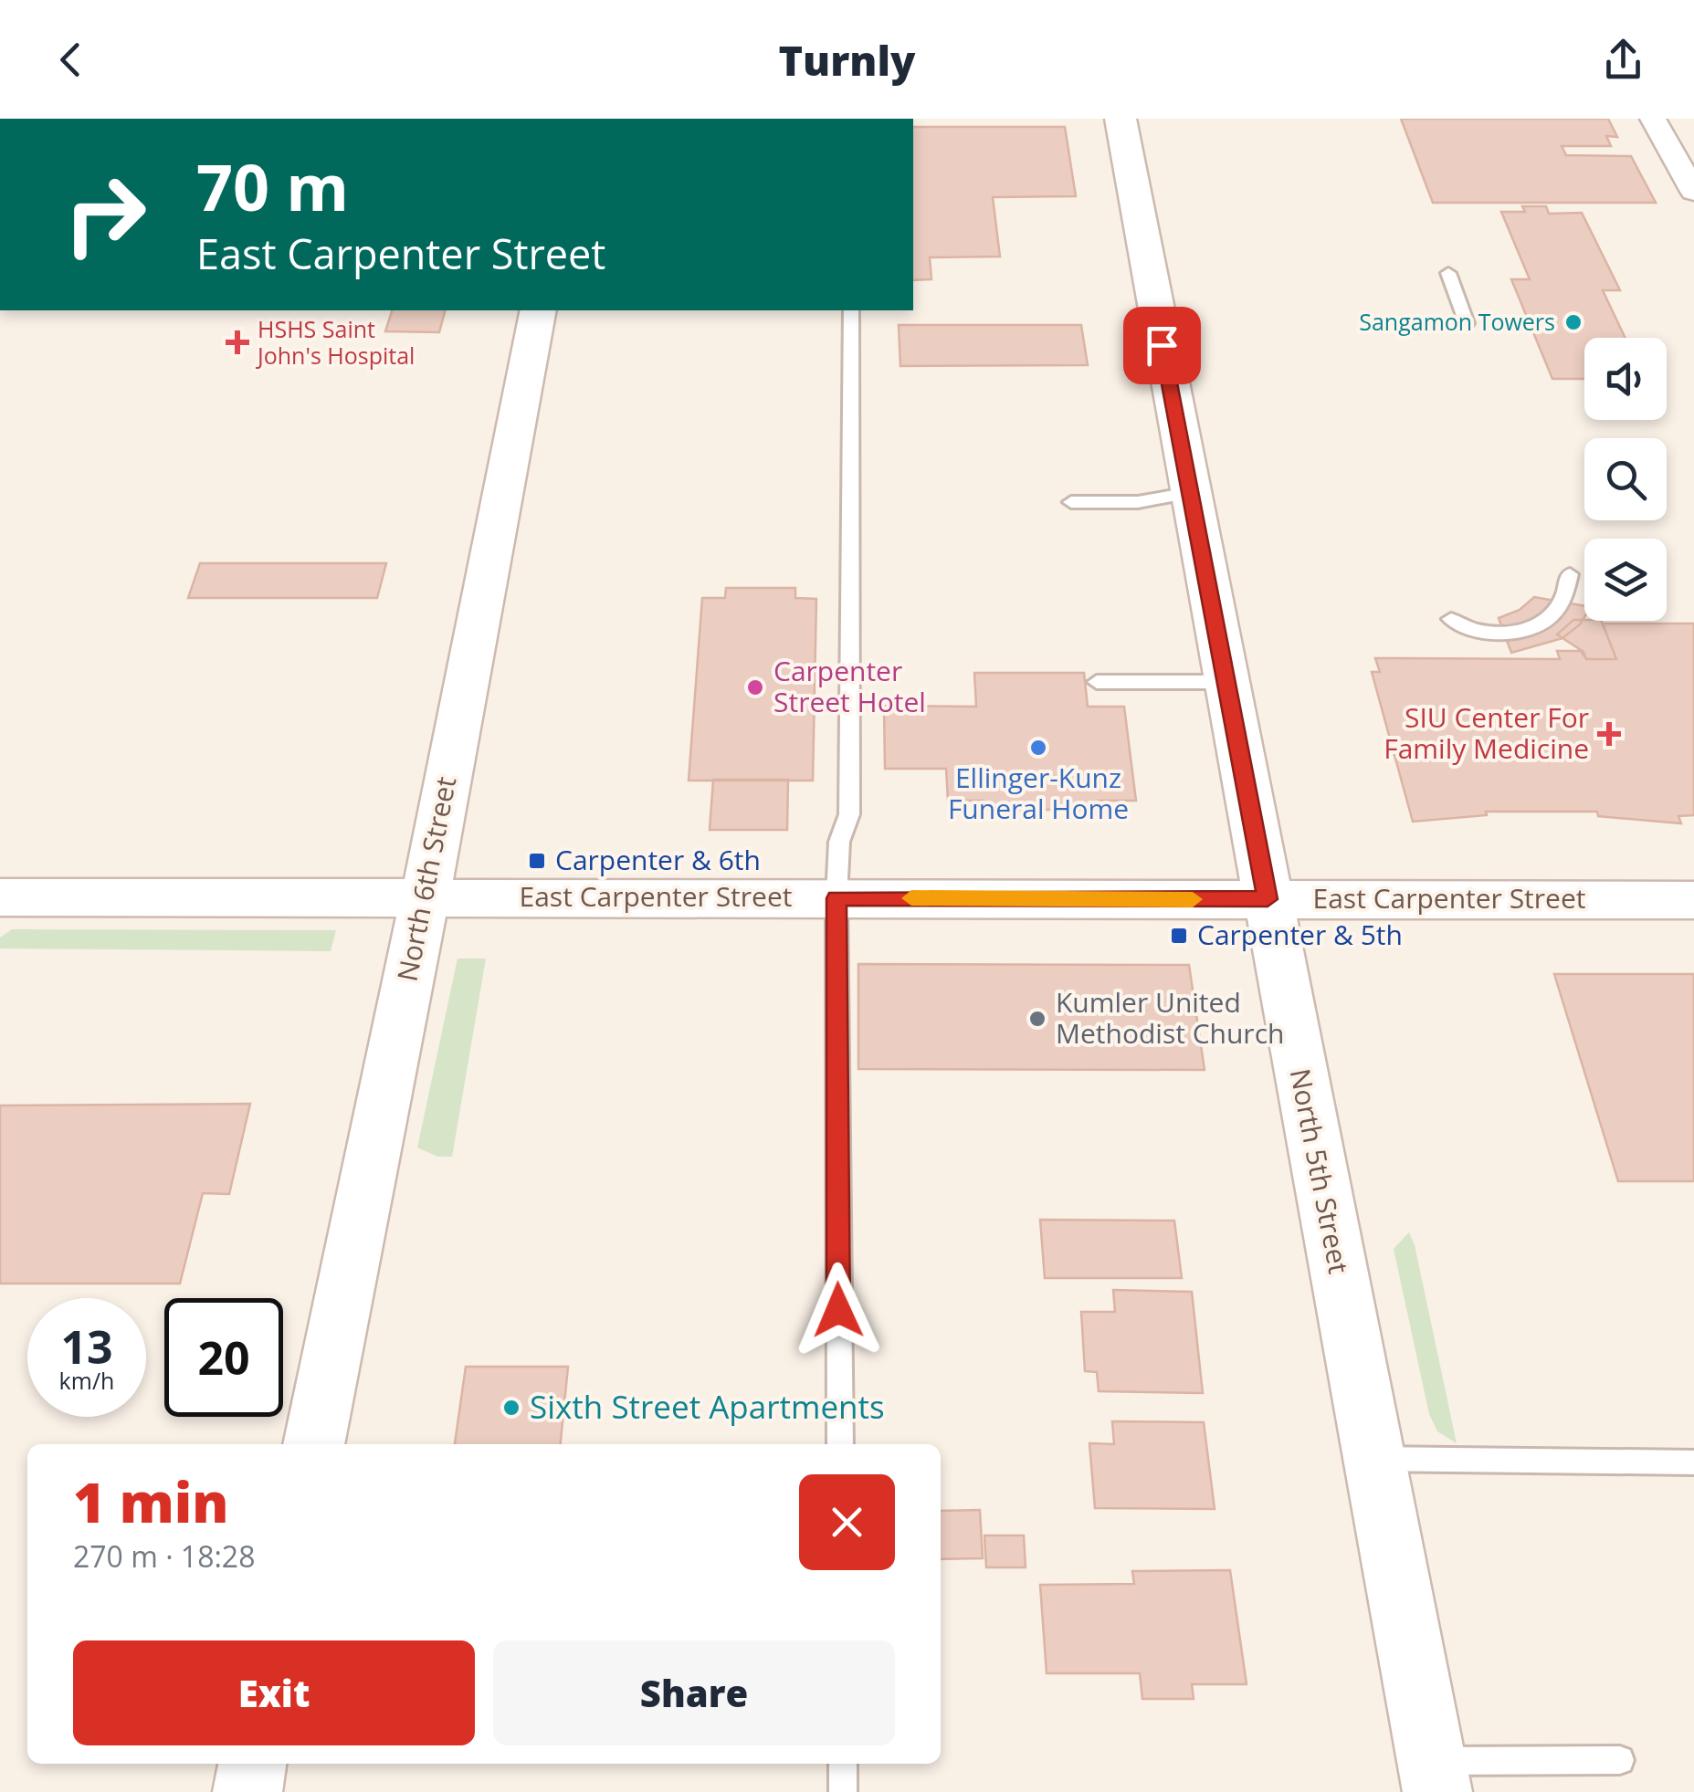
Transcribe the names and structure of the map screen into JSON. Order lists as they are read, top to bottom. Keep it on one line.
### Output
{"streets":{"main road":["North 6th Street","East Carpenter Street","North 5th Street"]},"crossings":[["North 6th Street","East Carpenter Street"],["East Carpenter Street","North 5th Street"]],"places":{"other":["Sangamon Towers","Carpenter Street Hotel","Ellinger-Kunz Funeral Home","Kumler United Methodist Church","Sixth Street Apartments"],"health":["HSHS Saint John's Hospital","SIU Center For Family Medicine"],"transit":["Carpenter & 6th","Carpenter & 5th"]},"page":{"header":"Turnly","turn":["70 m","East Carpenter Street"],"speed":"13 km/h","limit":"20","heading":["1 min","270 m · 18:28"],"buttons":["Exit","Share"]}}
